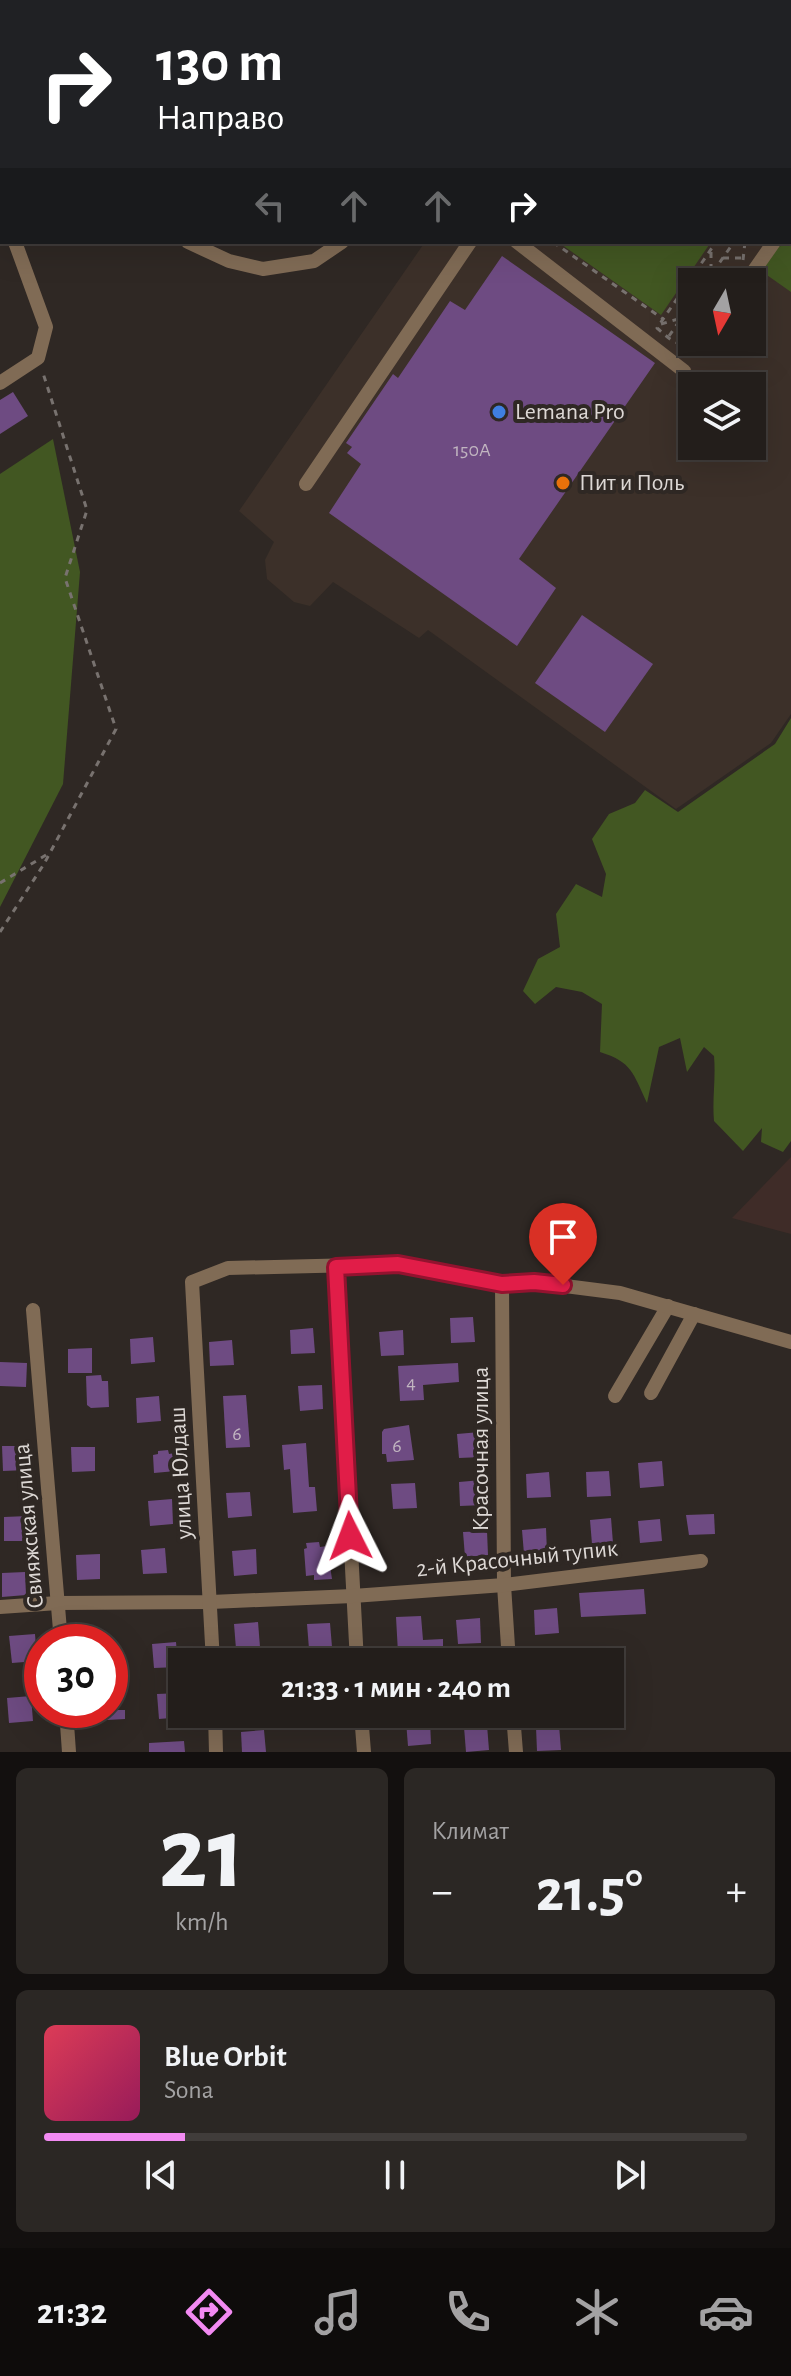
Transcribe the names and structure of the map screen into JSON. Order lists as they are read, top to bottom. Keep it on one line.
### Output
{"streets":{"street":["Красочная улица","улица Юлдаш","Свияжская улица","2-й Красочный тупик"]},"crossings":[["Красочная улица","2-й Красочный тупик"],["улица Юлдаш","2-й Красочный тупик"],["Свияжская улица","2-й Красочный тупик"]],"places":["Lemana Pro","Пит и Поль"],"house_numbers":["150А","4","6","6"],"north":"bottom","page":{"turn":["130 m","Направо"],"limit":"30","trip":"21:33 · 1 мин · 240 m","tile":[["21","km/h"],"Климат"],"heat":["−","21.5°","+"],"song":["Blue Orbit","Sona"],"tabs":"21:32"}}
